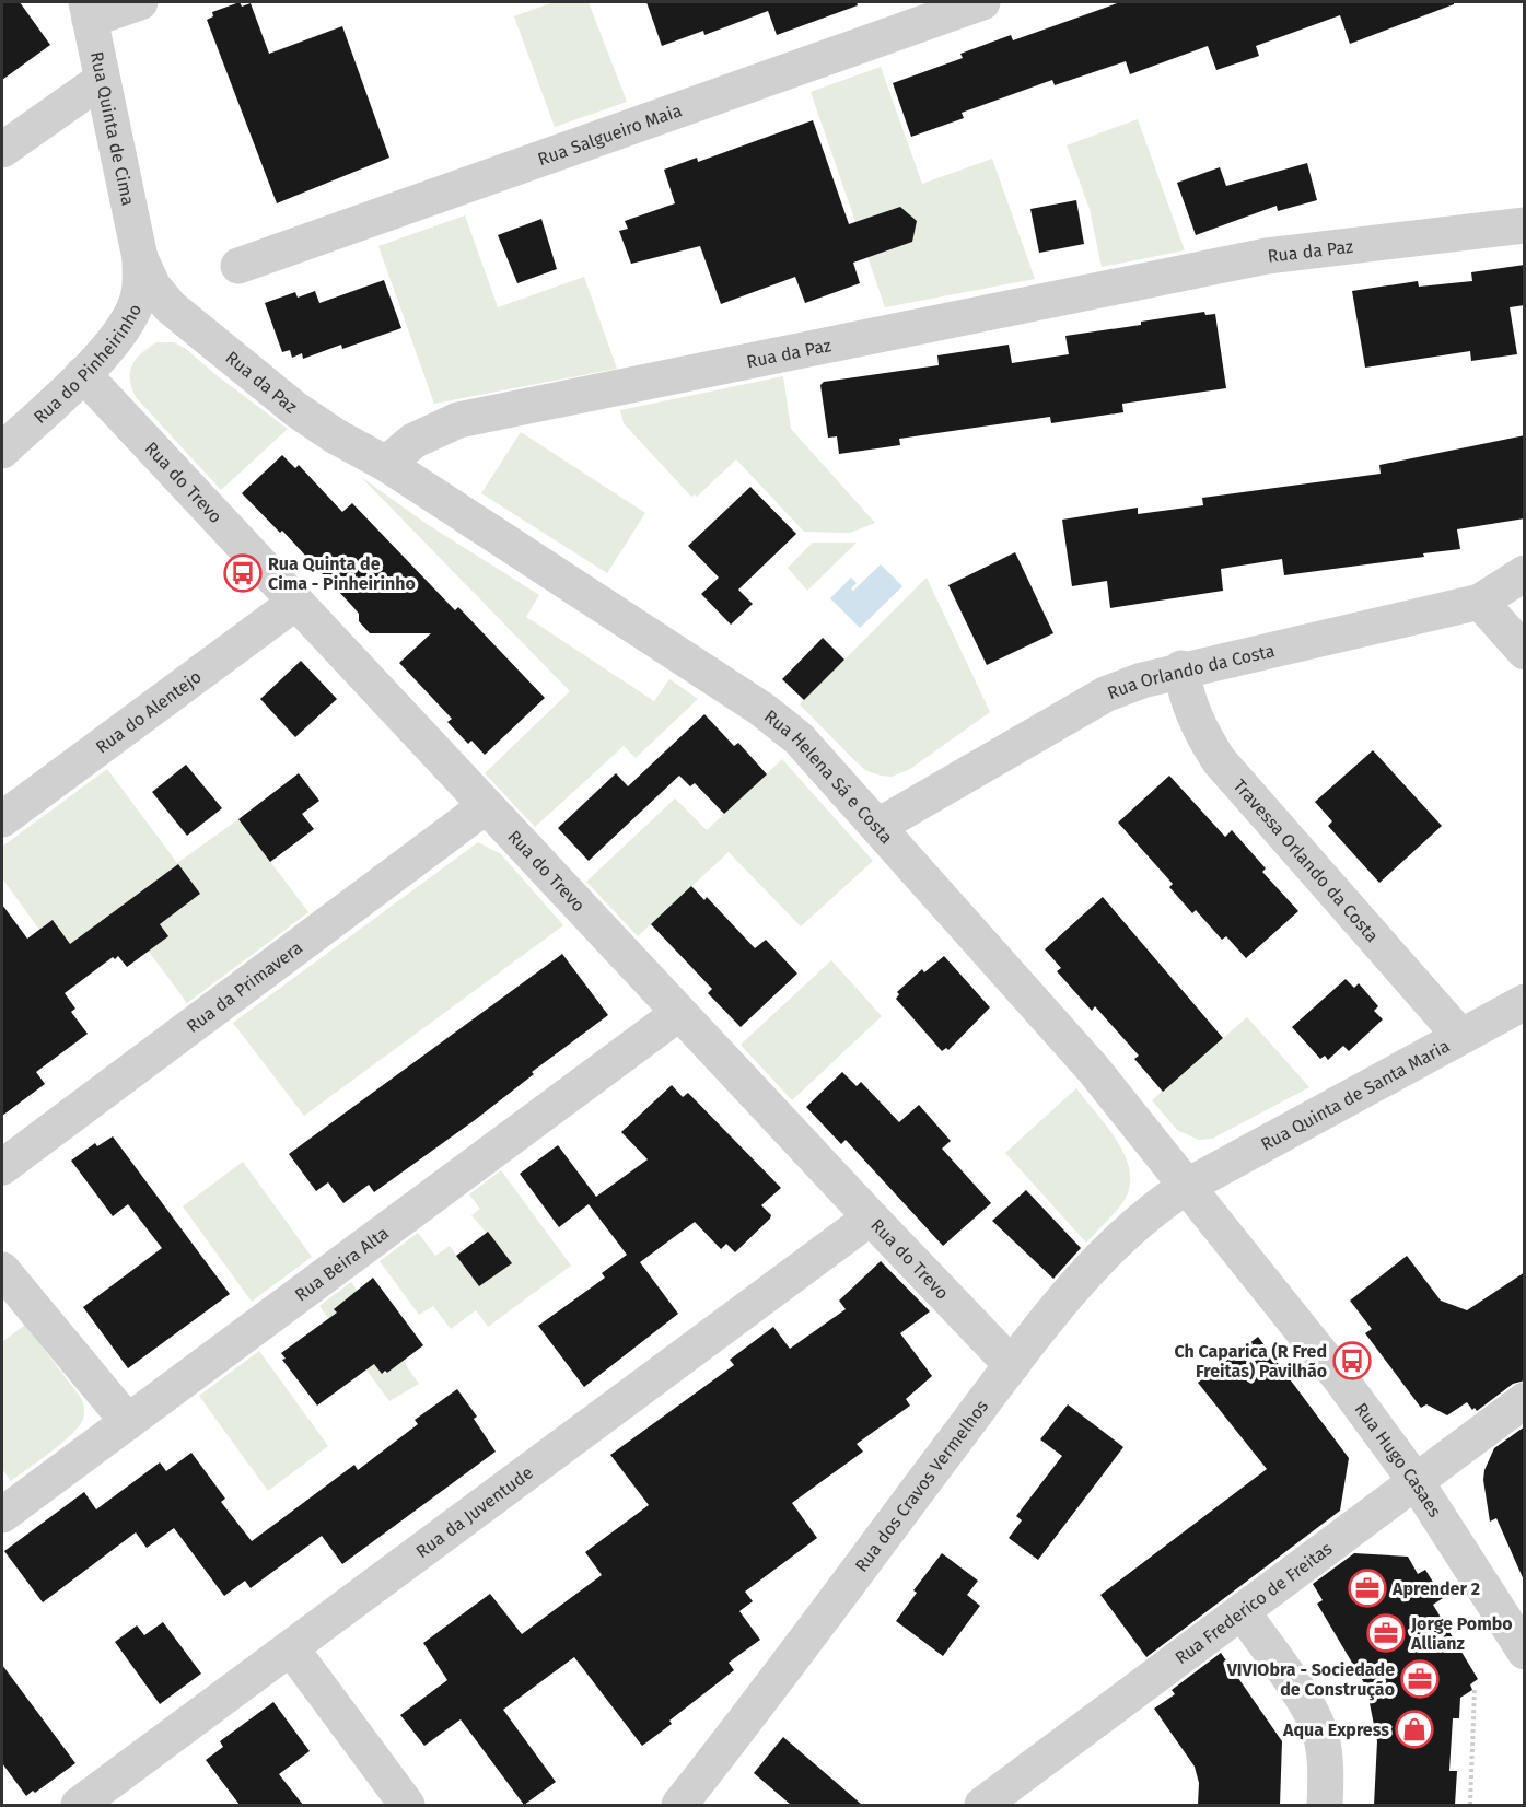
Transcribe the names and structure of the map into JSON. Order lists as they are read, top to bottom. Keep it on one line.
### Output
{"streets":{"street":["Rua Quinta de Cima","Rua Salgueiro Maia","Rua da Paz","Rua do Pinheirinho","Rua do Trevo","Rua Orlando da Costa","Rua do Alentejo","Rua Helena Sá e Costa","Travessa Orlando da Costa","Rua da Primavera","Rua Quinta de Santa Maria","Rua Beira Alta","Rua Hugo Casaes","Rua dos Cravos Vermelhos","Rua da Juventude","Rua Frederico de Freitas"]},"crossings":[["Rua Quinta de Cima","Rua da Paz"],["Rua Quinta de Cima","Rua do Pinheirinho"],["Rua da Paz","Rua do Pinheirinho"],["Rua da Paz","Rua Helena Sá e Costa"],["Rua do Pinheirinho","Rua do Trevo"],["Rua do Trevo","Rua do Alentejo"],["Rua do Trevo","Rua da Primavera"],["Rua do Trevo","Rua Beira Alta"],["Rua do Trevo","Rua dos Cravos Vermelhos"],["Rua do Trevo","Rua da Juventude"],["Rua Orlando da Costa","Rua Helena Sá e Costa"],["Rua Orlando da Costa","Travessa Orlando da Costa"],["Rua Helena Sá e Costa","Rua Quinta de Santa Maria"],["Rua Helena Sá e Costa","Rua Hugo Casaes"],["Rua Helena Sá e Costa","Rua dos Cravos Vermelhos"],["Travessa Orlando da Costa","Rua Quinta de Santa Maria"],["Rua Quinta de Santa Maria","Rua Hugo Casaes"],["Rua Quinta de Santa Maria","Rua dos Cravos Vermelhos"],["Rua Hugo Casaes","Rua dos Cravos Vermelhos"],["Rua Hugo Casaes","Rua Frederico de Freitas"]],"places":{"bus stop":["Rua Quinta de Cima - Pinheirinho","Ch Caparica (R Fred Freitas) Pavilhão"],"office":["Aprender 2","Jorge Pombo Allianz","VIVIObra - Sociedade de Construção"],"shop":["Aqua Express"]}}
